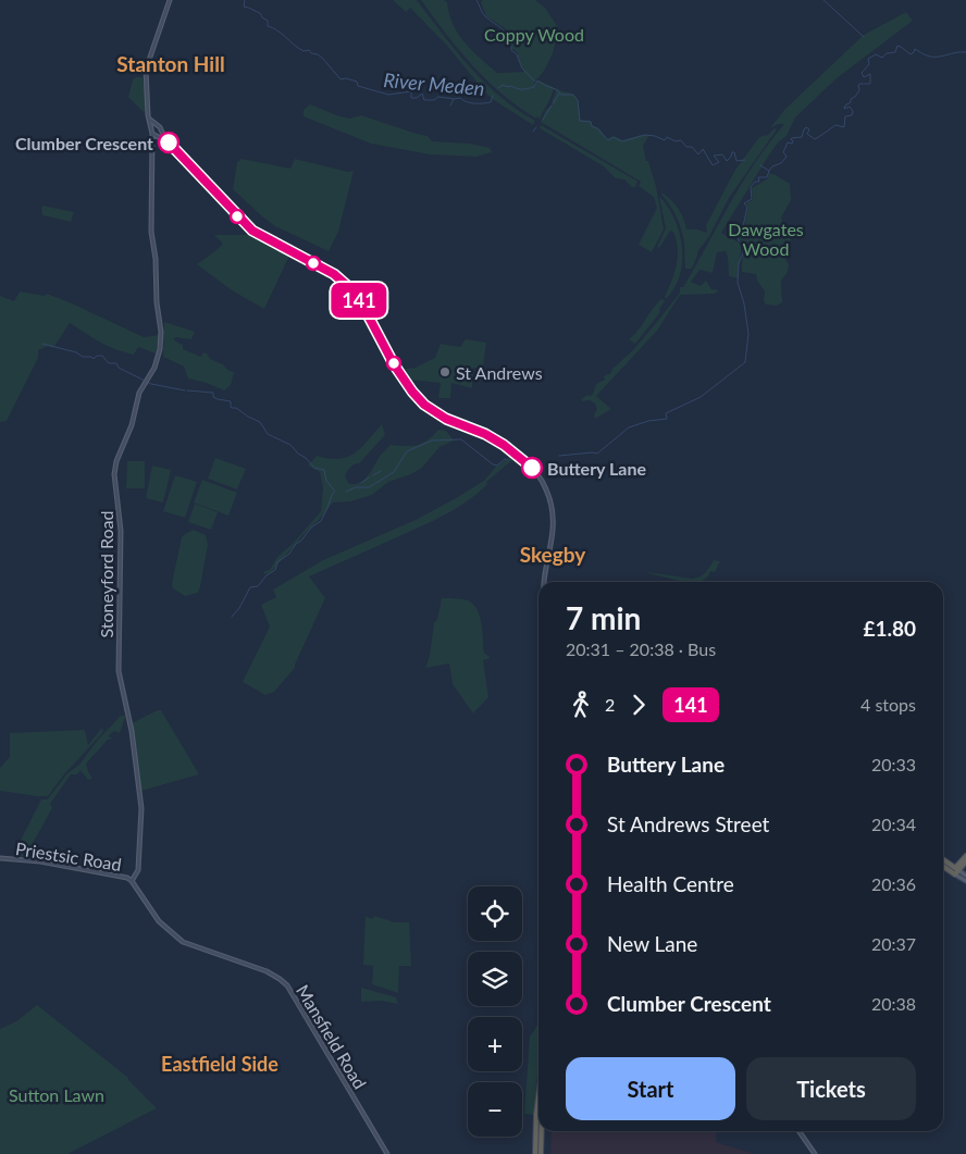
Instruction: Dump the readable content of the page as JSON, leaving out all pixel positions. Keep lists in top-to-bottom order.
{
  "streets": {
    "main road": ["Stoneyford Road", "Priestsic Road", "Mansfield Road"]
  },
  "crossings": [
    ["Stoneyford Road", "Priestsic Road"],
    ["Stoneyford Road", "Mansfield Road"],
    ["Priestsic Road", "Mansfield Road"]
  ],
  "districts": ["Stanton Hill", "Skegby", "Eastfield Side"],
  "water": ["River Meden"],
  "parks": ["Coppy Wood", "Dawgates Wood", "Sutton Lawn"],
  "places": ["Clumber Crescent", "St Andrews", "Buttery Lane"],
  "lines": ["bus line 141"],
  "page": {
    "on_map": "141",
    "heading": ["7 min", "20:31 – 20:38 · Bus", "£1.80"],
    "legs": ["2", "141", "4 stops"],
    "list": [
      {
        "name": "Buttery Lane",
        "value": "20:33"
      },
      {
        "name": "St Andrews Street",
        "value": "20:34"
      },
      {
        "name": "Health Centre",
        "value": "20:36"
      },
      {
        "name": "New Lane",
        "value": "20:37"
      },
      {
        "name": "Clumber Crescent",
        "value": "20:38"
      }
    ],
    "map_buttons": ["+", "−"],
    "buttons": ["Start", "Tickets"]
  }
}
